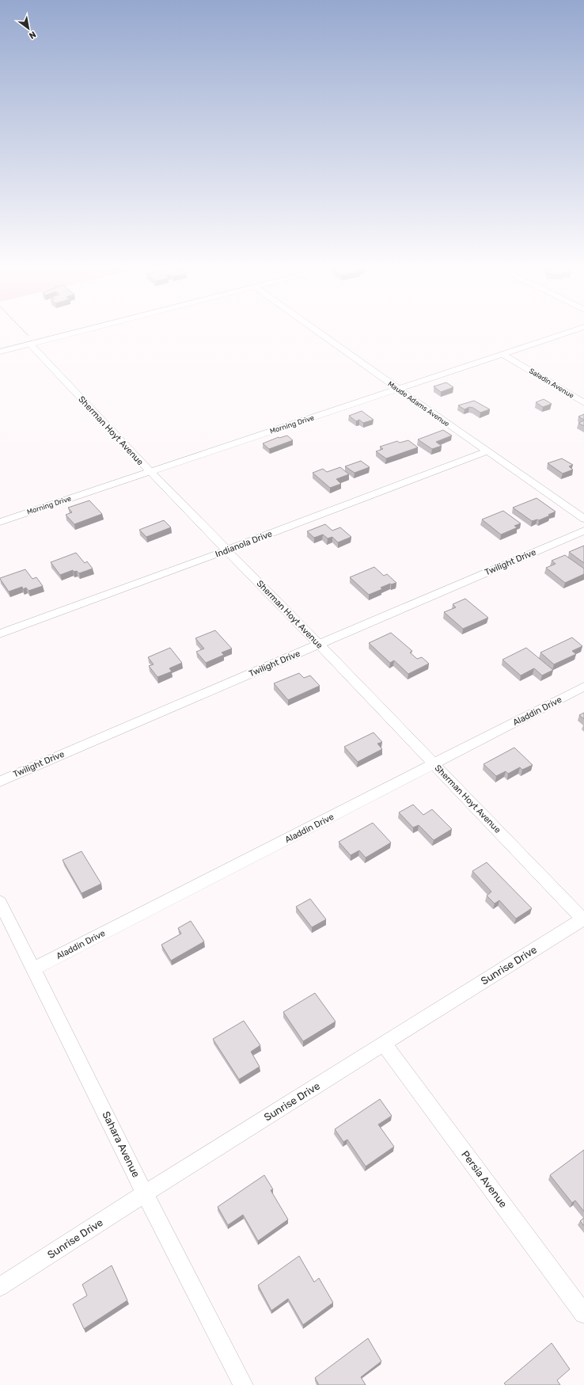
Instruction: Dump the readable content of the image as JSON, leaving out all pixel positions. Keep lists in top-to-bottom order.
{
  "streets": {
    "street": [
      "Saladin Avenue",
      "Maude Adams Avenue",
      "Morning Drive",
      "Sherman Hoyt Avenue",
      "Indianola Drive",
      "Twilight Drive",
      "Aladdin Drive",
      "Sunrise Drive",
      "Sahara Avenue",
      "Persia Avenue"
    ]
  },
  "crossings": [
    ["Saladin Avenue", "Morning Drive"],
    ["Maude Adams Avenue", "Morning Drive"],
    ["Maude Adams Avenue", "Indianola Drive"],
    ["Morning Drive", "Sherman Hoyt Avenue"],
    ["Sherman Hoyt Avenue", "Indianola Drive"],
    ["Sherman Hoyt Avenue", "Twilight Drive"],
    ["Sherman Hoyt Avenue", "Aladdin Drive"],
    ["Sherman Hoyt Avenue", "Sunrise Drive"],
    ["Aladdin Drive", "Sahara Avenue"],
    ["Sunrise Drive", "Sahara Avenue"],
    ["Sunrise Drive", "Persia Avenue"]
  ],
  "north": "bottom right"
}
